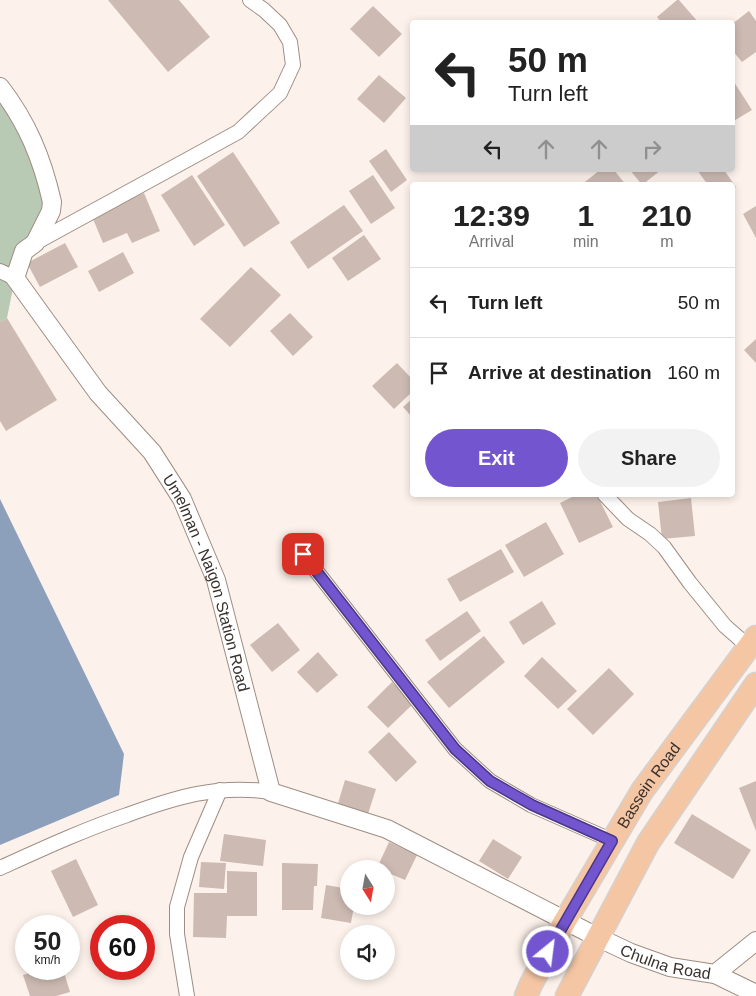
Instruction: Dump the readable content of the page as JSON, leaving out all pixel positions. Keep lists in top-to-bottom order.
{
  "streets": {
    "main road": ["Bassein Road"],
    "street": ["Umelman - Naigon Station Road", "Chulna Road"]
  },
  "crossings": [
    ["Bassein Road", "Chulna Road"]
  ],
  "north": "bottom",
  "page": {
    "turn": ["50 m", "Turn left"],
    "eta": [
      "12:39",
      "Arrival",
      "1",
      "min",
      "210",
      "m"
    ],
    "list": [
      {
        "name": "Turn left",
        "value": "50 m"
      },
      {
        "name": "Arrive at destination",
        "value": "160 m"
      }
    ],
    "buttons": ["Exit", "Share"],
    "speed": "50 km/h",
    "limit": "60"
  }
}
